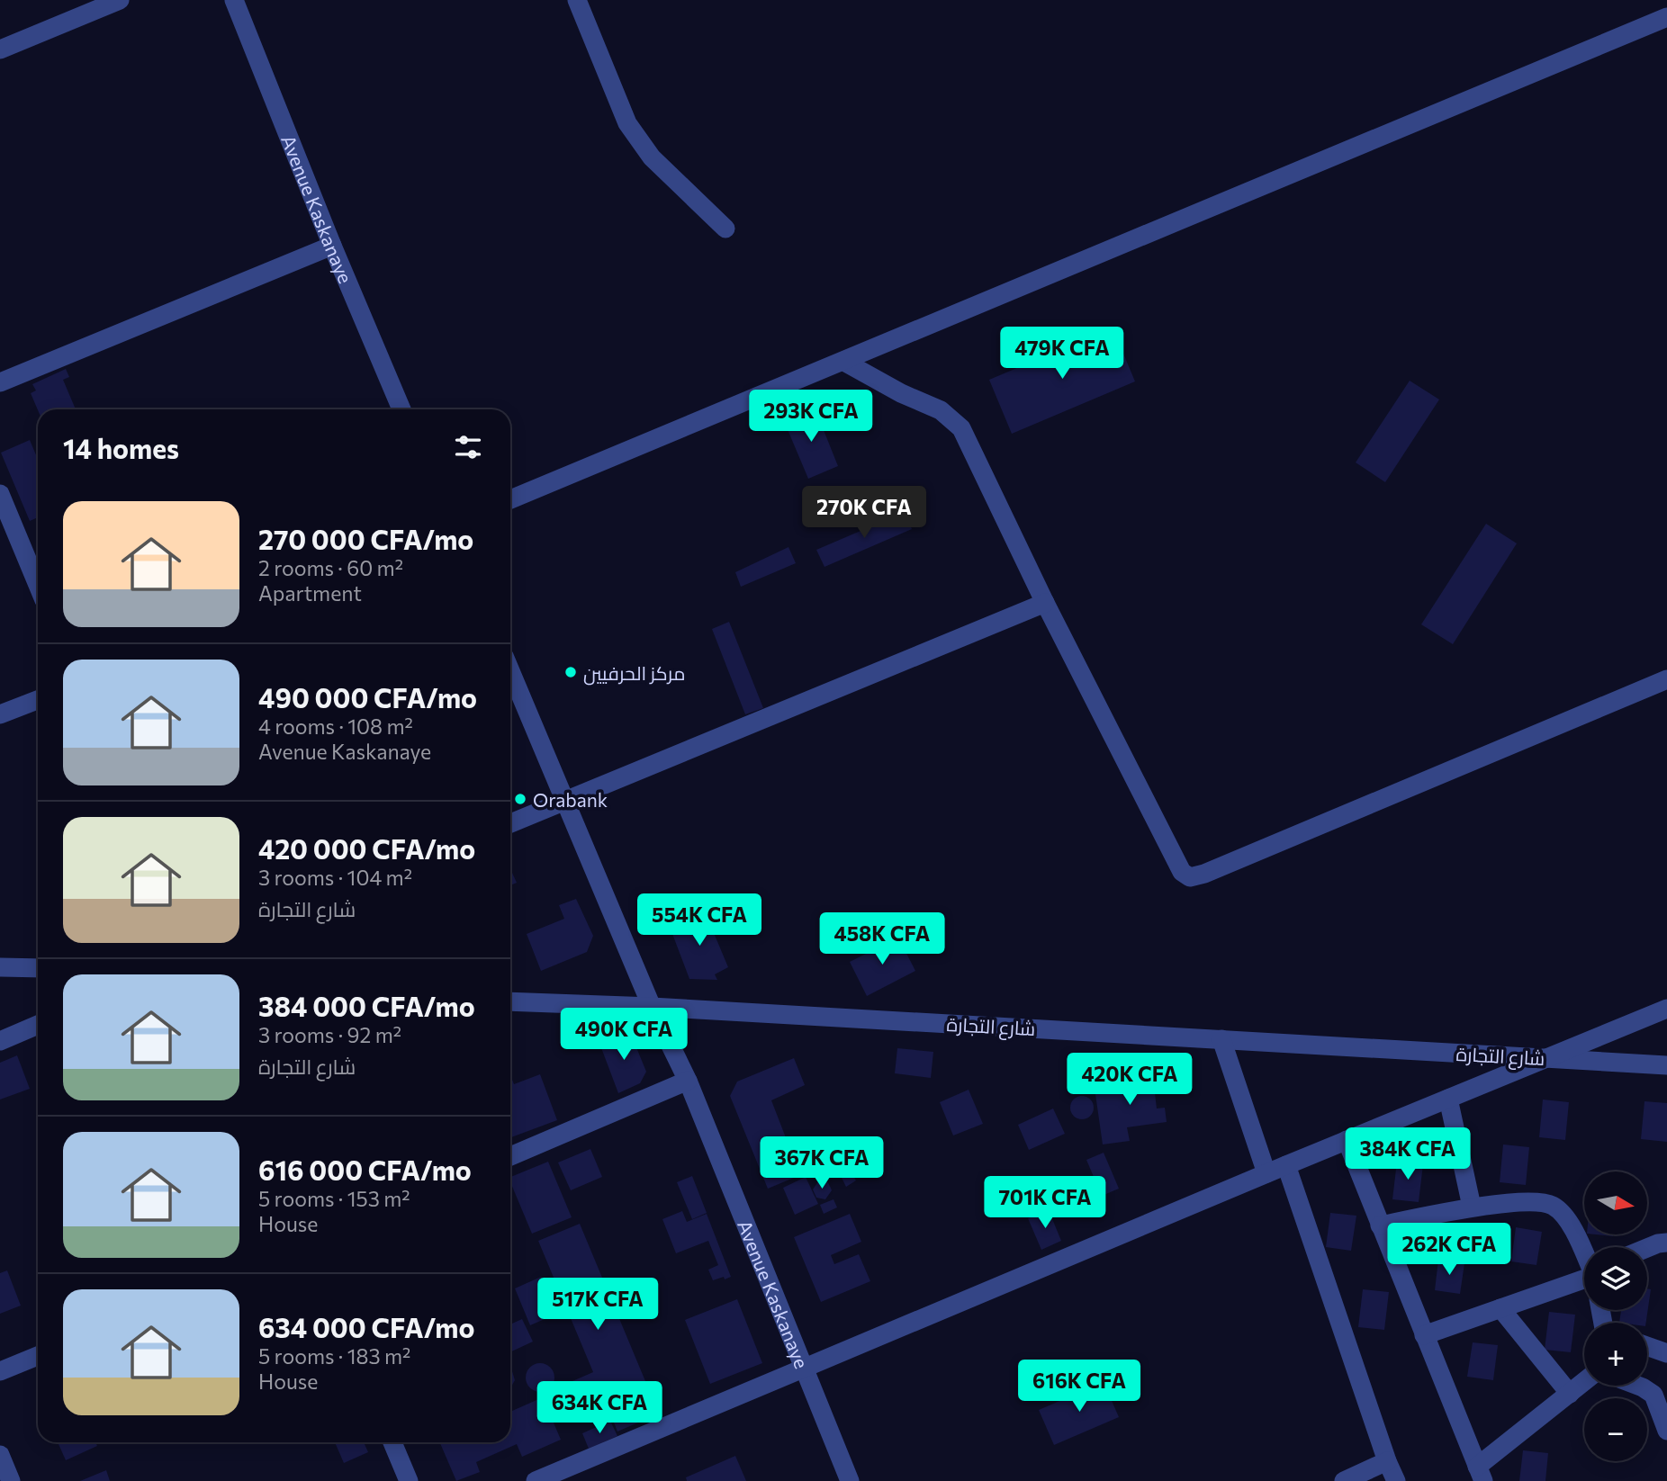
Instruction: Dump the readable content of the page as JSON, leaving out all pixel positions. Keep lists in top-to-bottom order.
{
  "streets": {
    "street": ["Avenue Kaskanaye", "شارع التجارة"]
  },
  "crossings": [
    ["Avenue Kaskanaye", "شارع التجارة"]
  ],
  "places": ["مركز الحرفيين", "Orabank"],
  "north": "right",
  "page": {
    "price": [
      "479K CFA",
      "293K CFA",
      "270K CFA",
      "554K CFA",
      "458K CFA",
      "490K CFA",
      "420K CFA",
      "384K CFA",
      "367K CFA",
      "701K CFA",
      "262K CFA",
      "517K CFA",
      "616K CFA",
      "634K CFA"
    ],
    "heading": "14 homes",
    "list": [
      {
        "name": "270 000 CFA/mo",
        "note": "2 rooms · 60 m² · Apartment"
      },
      {
        "name": "490 000 CFA/mo",
        "note": "4 rooms · 108 m² · Avenue Kaskanaye"
      },
      {
        "name": "420 000 CFA/mo",
        "note": "3 rooms · 104 m² · شارع التجارة"
      },
      {
        "name": "384 000 CFA/mo",
        "note": "3 rooms · 92 m² · شارع التجارة"
      },
      {
        "name": "616 000 CFA/mo",
        "note": "5 rooms · 153 m² · House"
      },
      {
        "name": "634 000 CFA/mo",
        "note": "5 rooms · 183 m² · House"
      }
    ],
    "map_buttons": ["+", "−"]
  }
}
